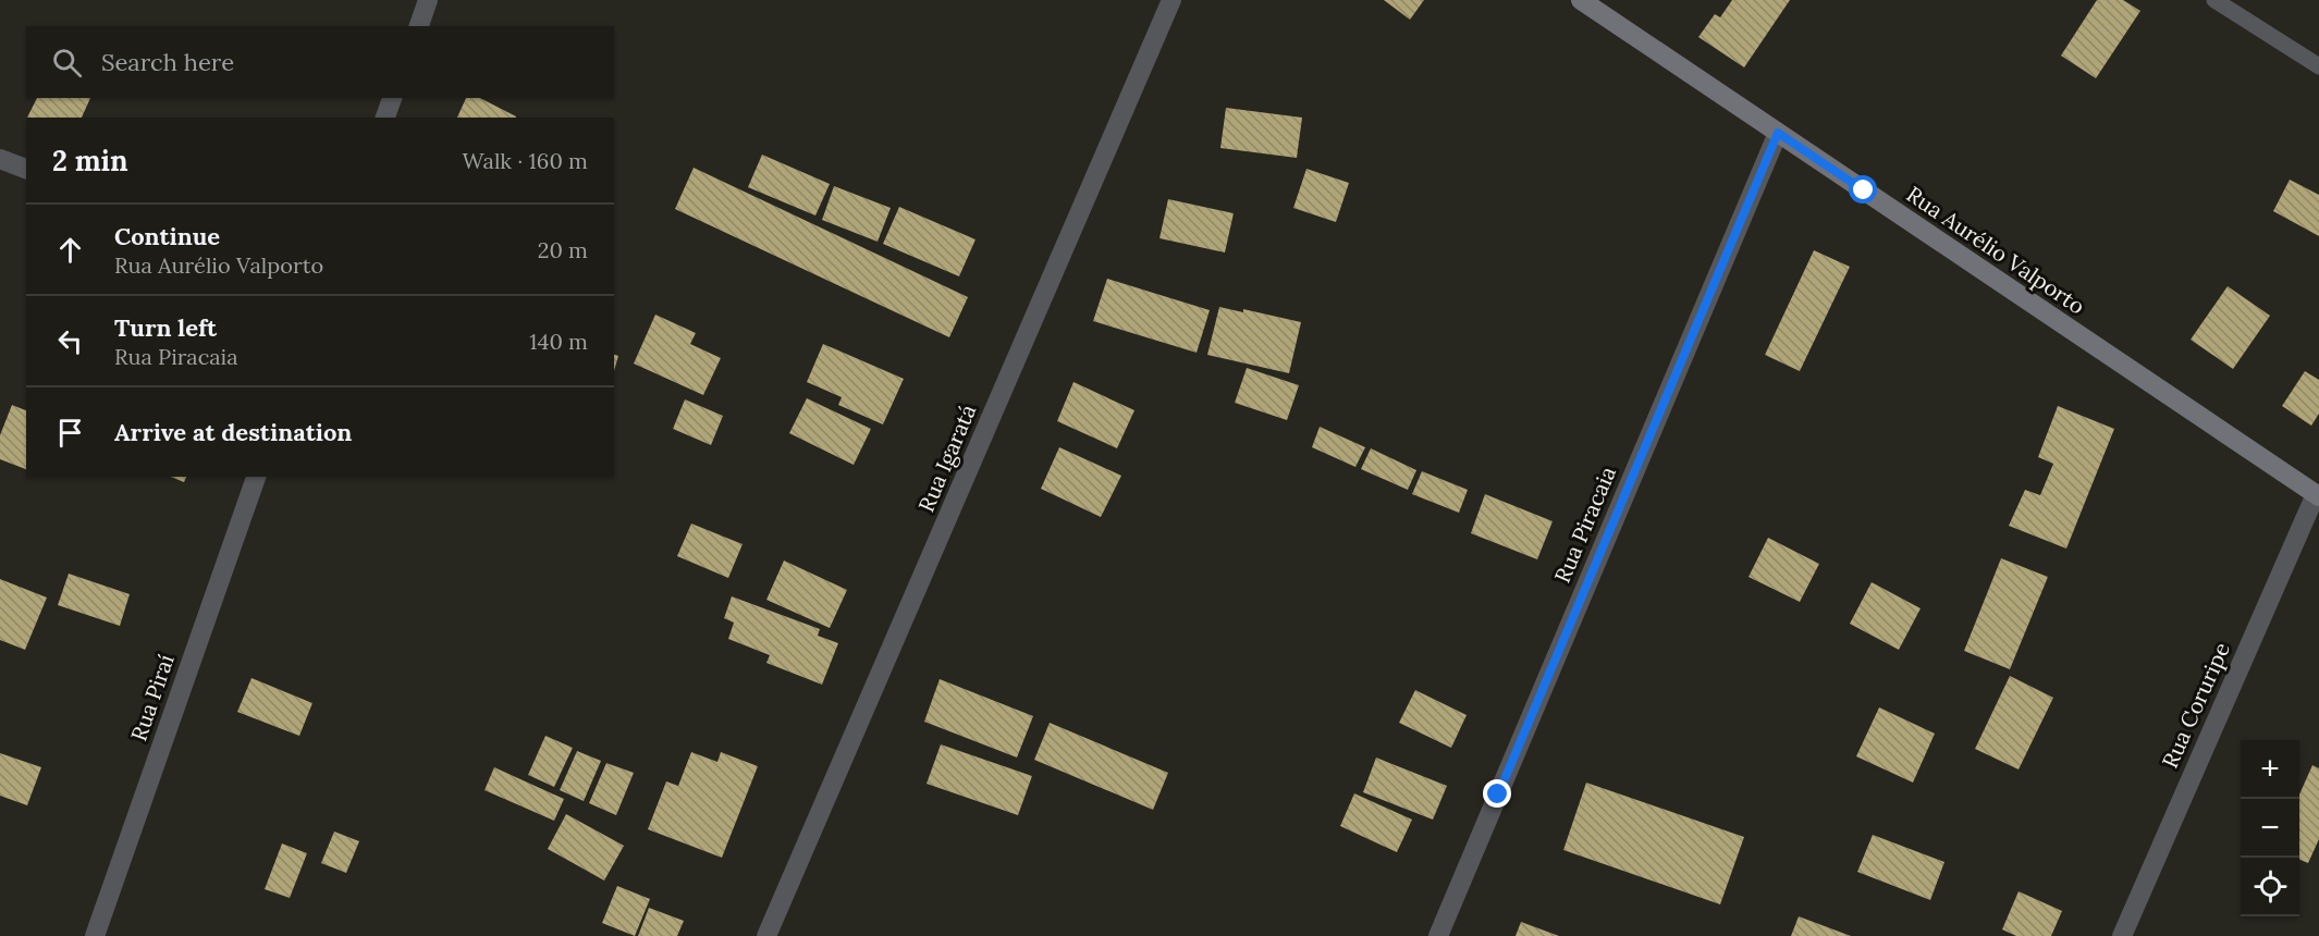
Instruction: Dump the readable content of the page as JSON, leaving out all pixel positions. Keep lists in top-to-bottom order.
{
  "streets": {
    "main road": ["Rua Aurélio Valporto"],
    "street": [
      "Rua Igaratá",
      "Rua Piracaia",
      "Rua Piraí",
      "Rua Coruripe"
    ]
  },
  "crossings": [
    ["Rua Aurélio Valporto", "Rua Piracaia"],
    ["Rua Aurélio Valporto", "Rua Coruripe"]
  ],
  "page": {
    "search": "Search here",
    "heading": ["2 min", "Walk · 160 m"],
    "list": [
      ["Continue", "Rua Aurélio Valporto", "20 m"],
      ["Turn left", "Rua Piracaia", "140 m"],
      "Arrive at destination"
    ],
    "map_buttons": ["+", "−"]
  }
}
